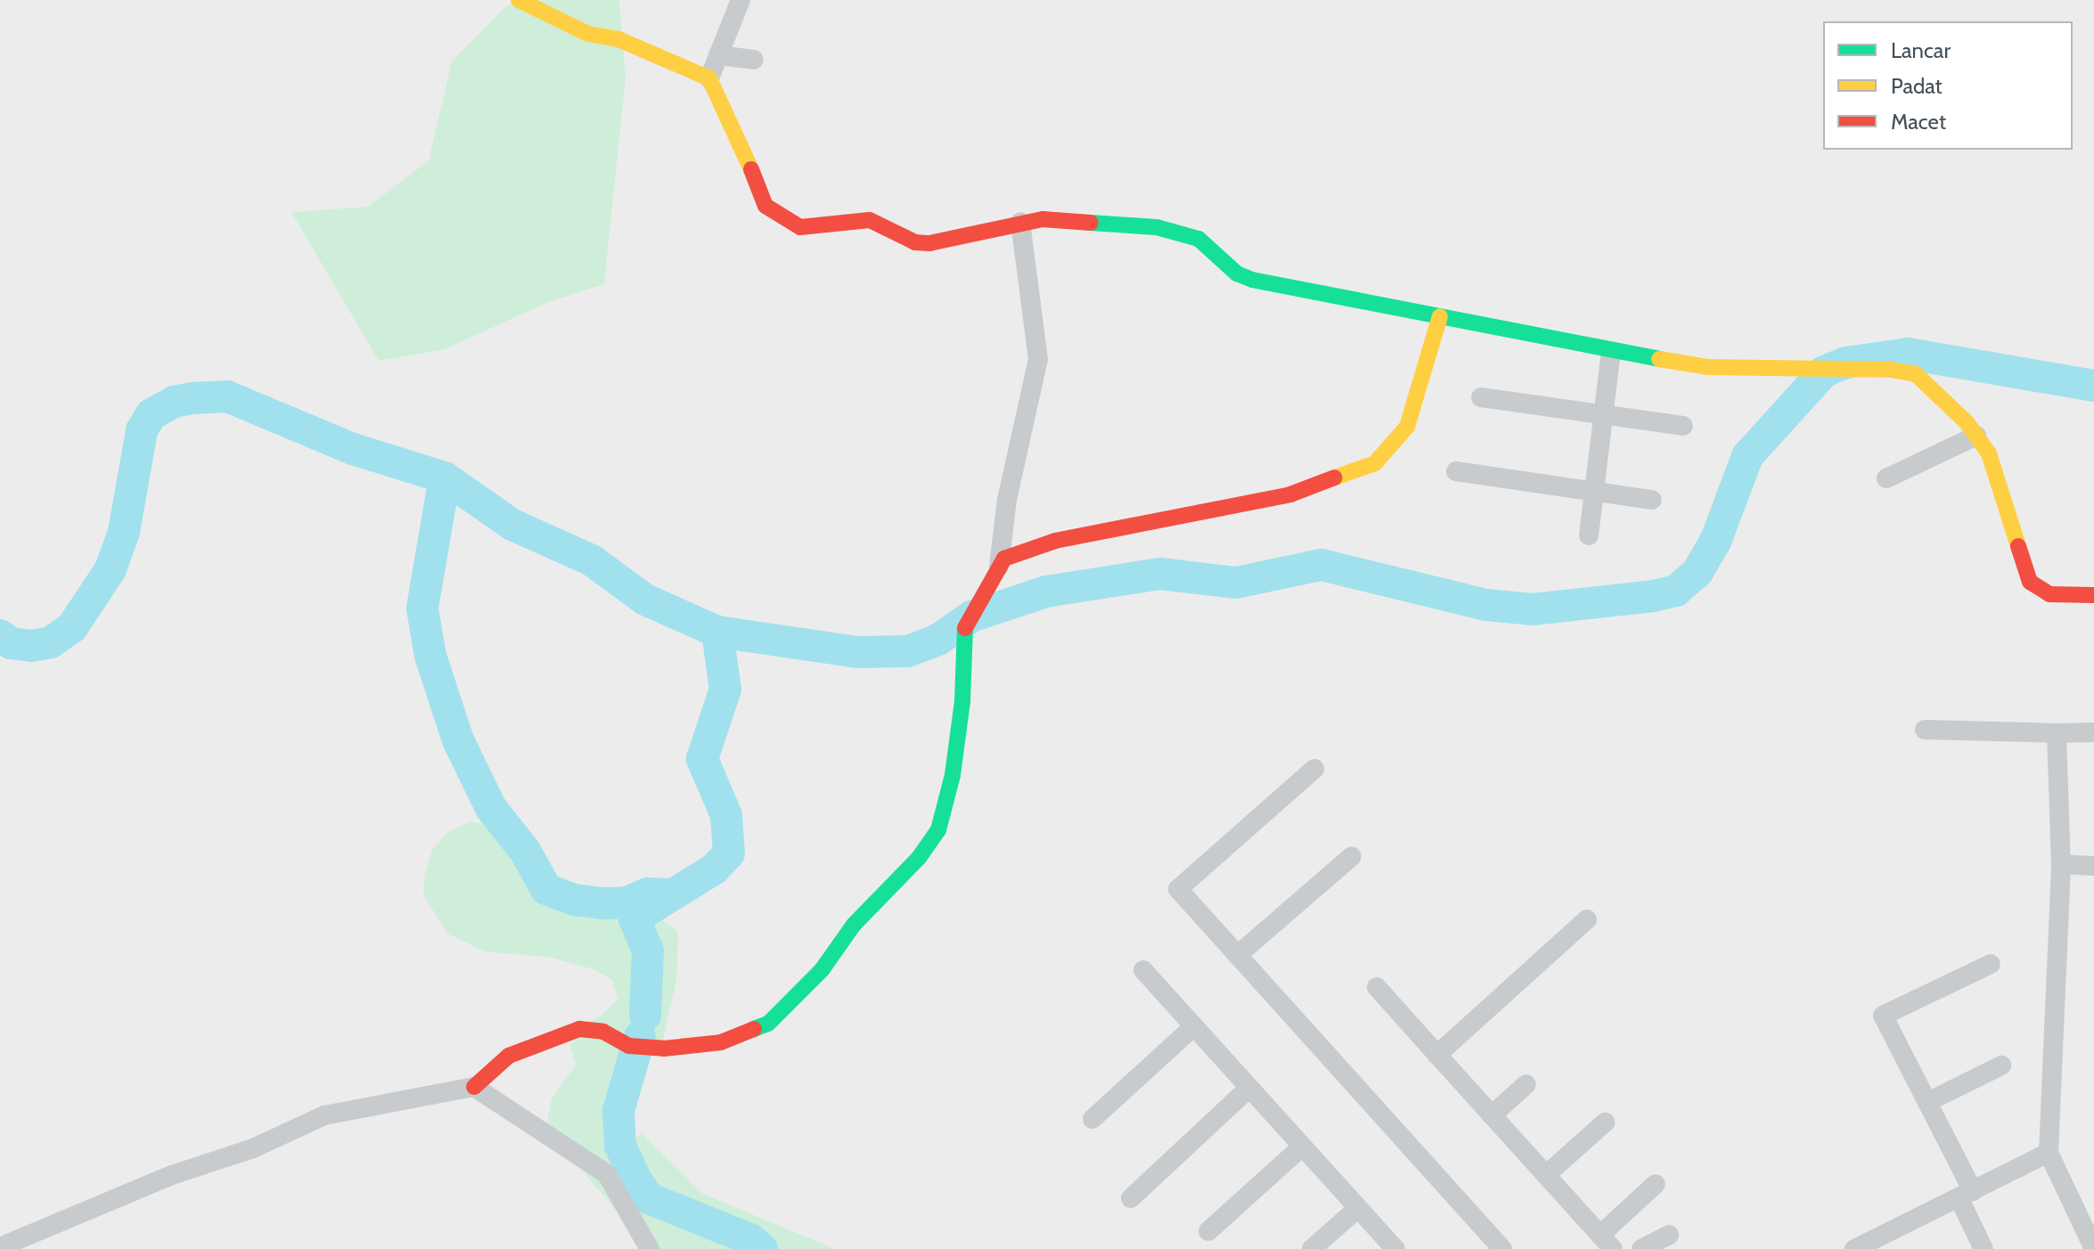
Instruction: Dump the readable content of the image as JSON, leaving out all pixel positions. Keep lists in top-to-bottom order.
{
  "legend": ["Lancar", "Padat", "Macet"]
}
